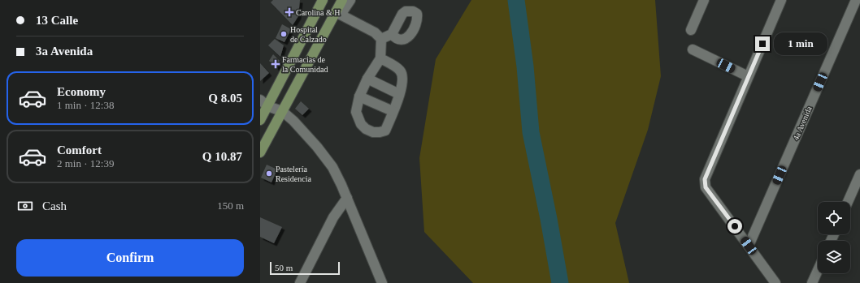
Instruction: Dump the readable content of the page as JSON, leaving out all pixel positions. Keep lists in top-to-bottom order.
{
  "streets": {
    "street": ["4a Avenida"]
  },
  "places": {
    "health": ["Carolina & H", "Farmacias de la Comunidad"],
    "other": ["Hospital de Calzado", "Pastelería Residencia"]
  },
  "scale_bar": "50 m",
  "page": {
    "banner": ["13 Calle", "3a Avenida"],
    "bubble": "1 min",
    "list": [
      {
        "name": "Economy",
        "note": "1 min · 12:38",
        "value": "Q 8.05"
      },
      {
        "name": "Comfort",
        "note": "2 min · 12:39",
        "value": "Q 10.87"
      }
    ],
    "pay": ["Cash", "150 m"],
    "buttons": "Confirm",
    "scale": "50 m"
  }
}
